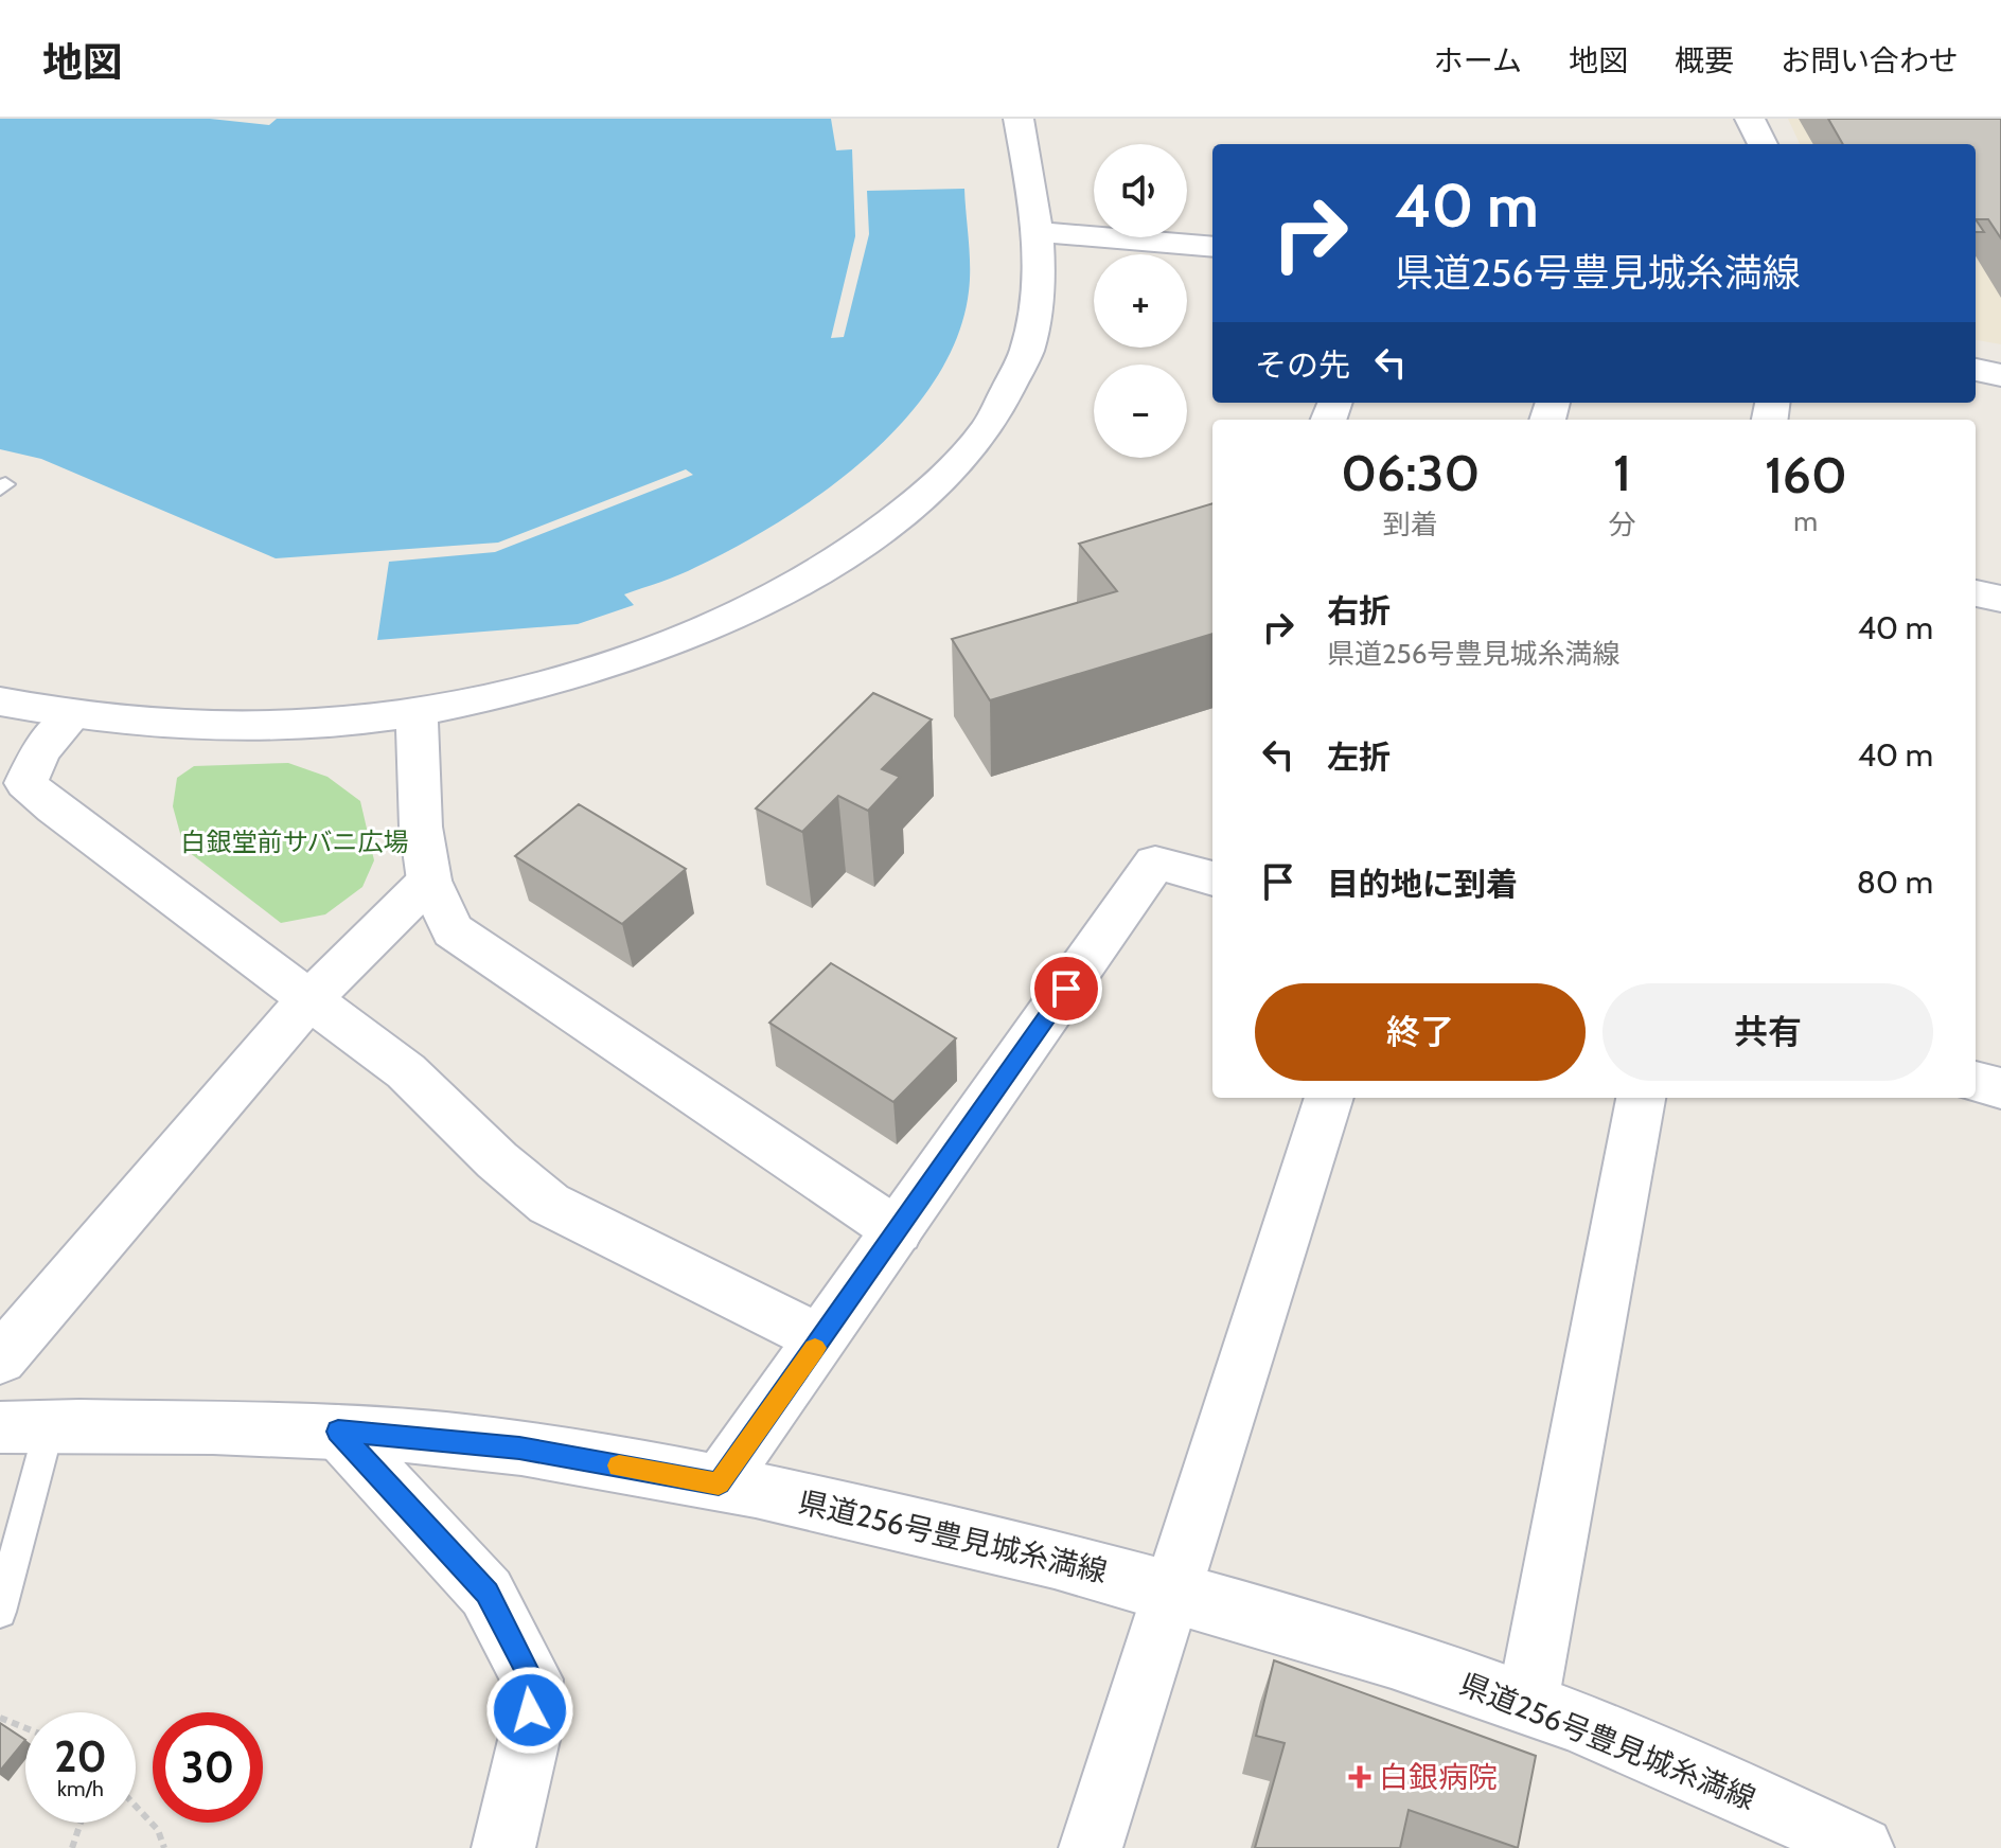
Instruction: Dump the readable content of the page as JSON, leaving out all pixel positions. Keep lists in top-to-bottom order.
{
  "streets": {
    "street": ["県道256号豊見城糸満線"]
  },
  "parks": ["白銀堂前サバニ広場"],
  "places": {
    "health": ["白銀病院"]
  },
  "page": {
    "header": "地図",
    "nav": [
      "ホーム",
      "地図",
      "概要",
      "お問い合わせ"
    ],
    "map_buttons": ["+", "−"],
    "turn": ["40 m", "県道256号豊見城糸満線"],
    "then": "その先",
    "eta": [
      "06:30",
      "到着",
      "1",
      "分",
      "160",
      "m"
    ],
    "list": [
      {
        "name": "右折",
        "note": "県道256号豊見城糸満線",
        "value": "40 m"
      },
      {
        "name": "左折",
        "value": "40 m"
      },
      {
        "name": "目的地に到着",
        "value": "80 m"
      }
    ],
    "buttons": ["終了", "共有"],
    "speed": "20 km/h",
    "limit": "30"
  }
}
